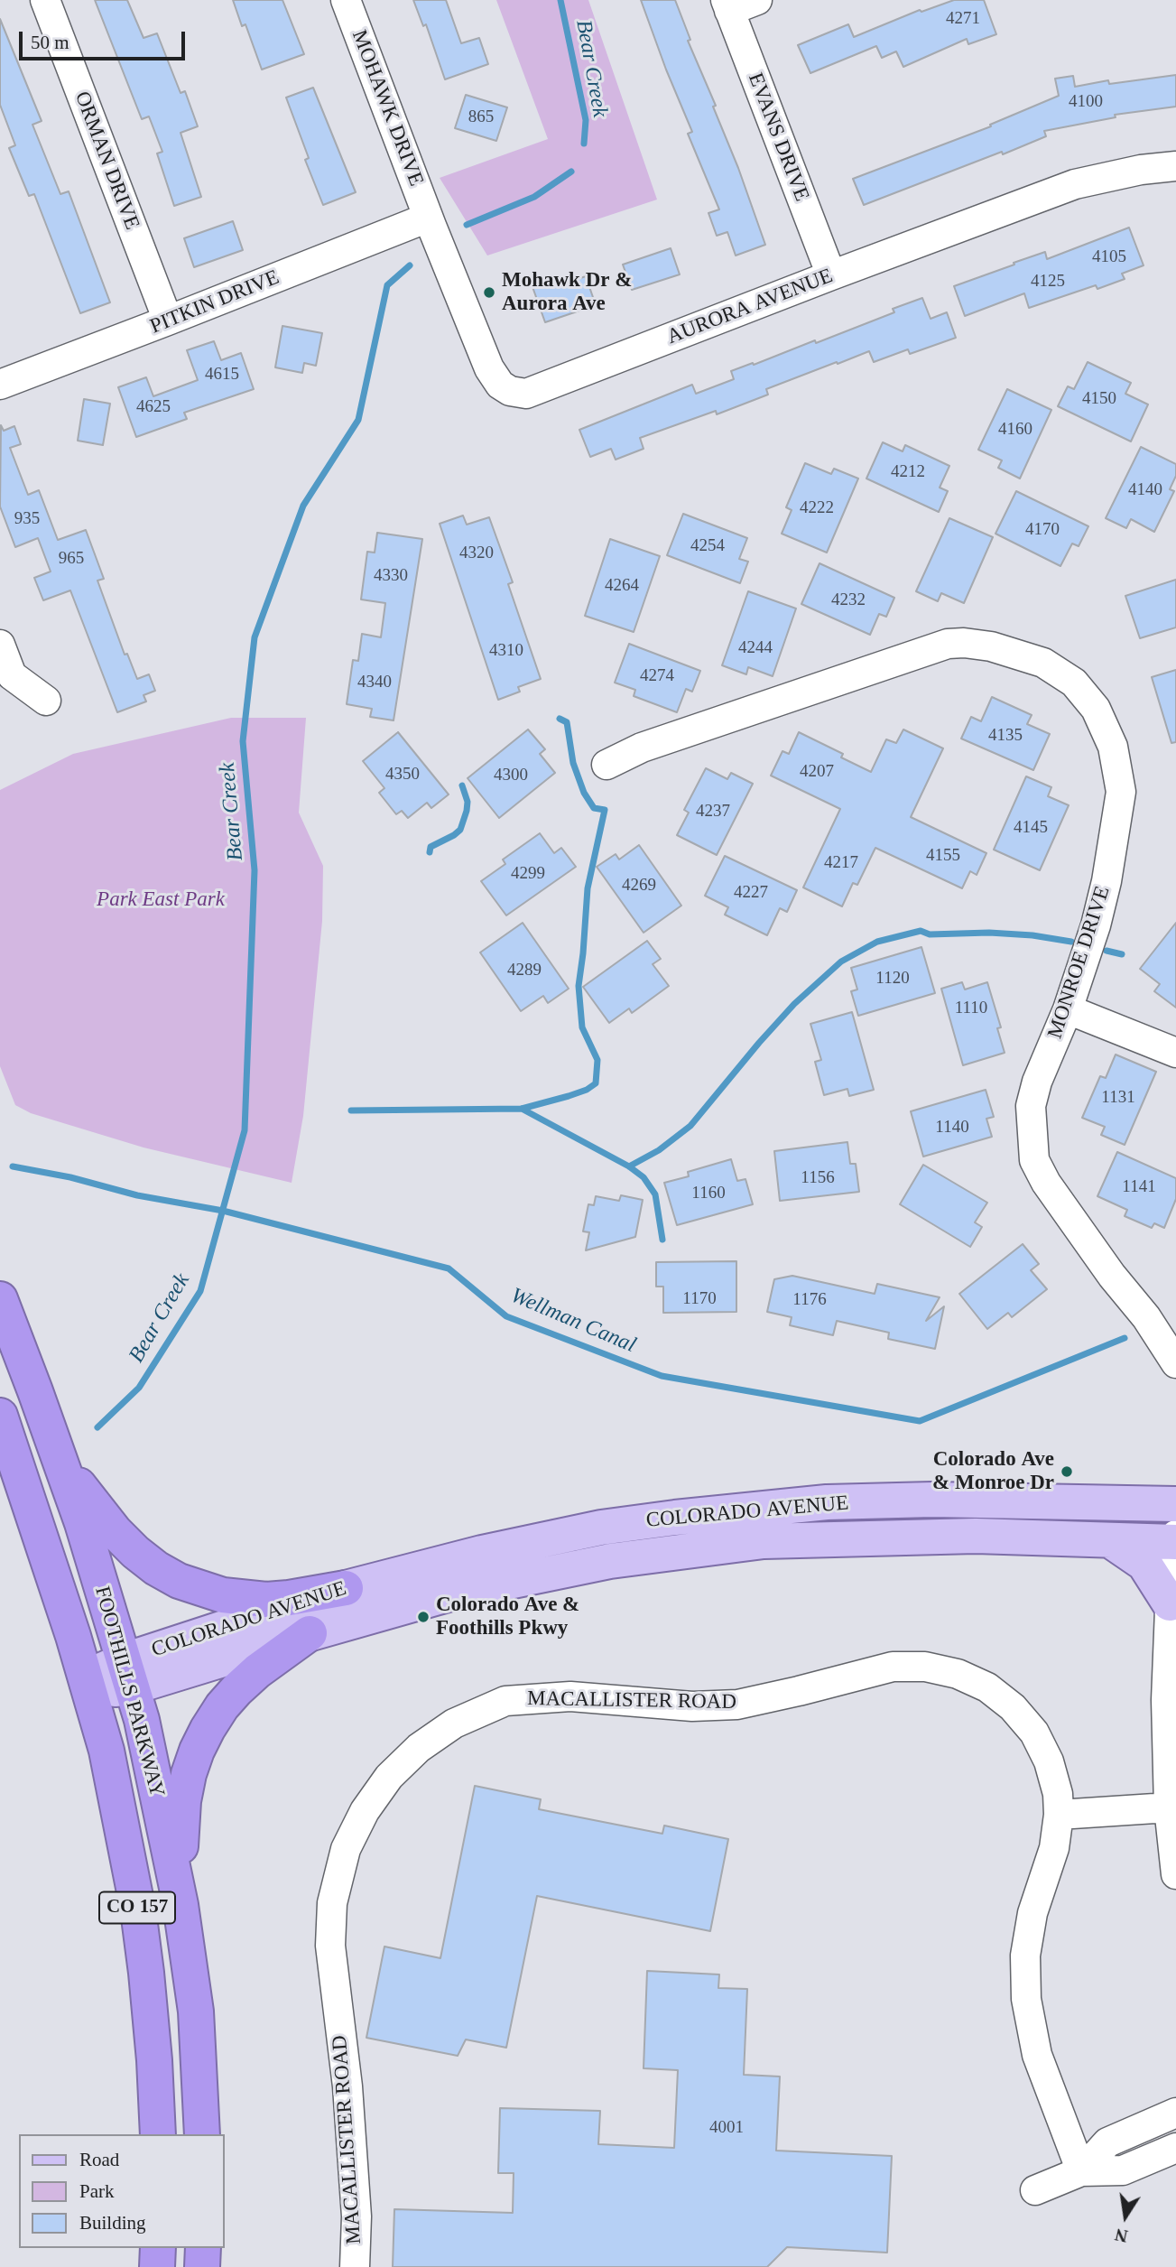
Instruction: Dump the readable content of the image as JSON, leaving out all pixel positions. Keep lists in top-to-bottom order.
{
  "streets": {
    "highway": ["FOOTHILLS PARKWAY", "CO 157"],
    "main road": ["COLORADO AVENUE"],
    "street": [
      "MOHAWK DRIVE",
      "EVANS DRIVE",
      "ORMAN DRIVE",
      "PITKIN DRIVE",
      "AURORA AVENUE",
      "MONROE DRIVE",
      "MACALLISTER ROAD"
    ]
  },
  "crossings": [
    ["MOHAWK DRIVE", "PITKIN DRIVE"],
    ["MOHAWK DRIVE", "AURORA AVENUE"],
    ["EVANS DRIVE", "AURORA AVENUE"],
    ["ORMAN DRIVE", "PITKIN DRIVE"],
    ["PITKIN DRIVE", "AURORA AVENUE"],
    ["COLORADO AVENUE", "FOOTHILLS PARKWAY"]
  ],
  "water": ["Bear Creek", "Wellman Canal"],
  "parks": ["Park East Park"],
  "places": ["Mohawk Dr & Aurora Ave", "Colorado Ave & Monroe Dr", "Colorado Ave & Foothills Pkwy"],
  "house_numbers": [
    "4271",
    "4100",
    "865",
    "4105",
    "4125",
    "4615",
    "4150",
    "4625",
    "4160",
    "4212",
    "4140",
    "4222",
    "935",
    "4170",
    "4254",
    "4320",
    "965",
    "4330",
    "4264",
    "4232",
    "4244",
    "4310",
    "4274",
    "4340",
    "4135",
    "4207",
    "4350",
    "4300",
    "4237",
    "4145",
    "4155",
    "4217",
    "4299",
    "4269",
    "4227",
    "4289",
    "1120",
    "1110",
    "1131",
    "1140",
    "1156",
    "1141",
    "1160",
    "1170",
    "1176",
    "4001"
  ],
  "legend": ["Road", "Park", "Building"],
  "scale_bar": "50 m",
  "north": "bottom"
}
